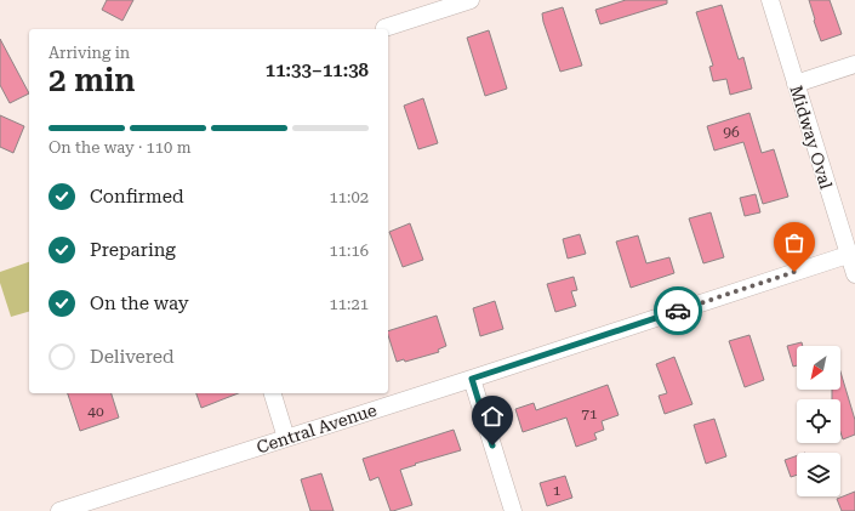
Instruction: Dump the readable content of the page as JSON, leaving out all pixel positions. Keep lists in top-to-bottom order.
{
  "streets": {
    "street": ["Midway Oval", "Central Avenue"]
  },
  "crossings": [
    ["Midway Oval", "Central Avenue"]
  ],
  "house_numbers": [
    "96",
    "40",
    "71",
    "1"
  ],
  "north": "bottom left",
  "page": {
    "heading": ["2 min", "Arriving in", "11:33–11:38"],
    "bar": "On the way · 110 m",
    "list": [
      ["Confirmed", "11:02"],
      ["Preparing", "11:16"],
      ["On the way", "11:21"],
      "Delivered"
    ]
  }
}
